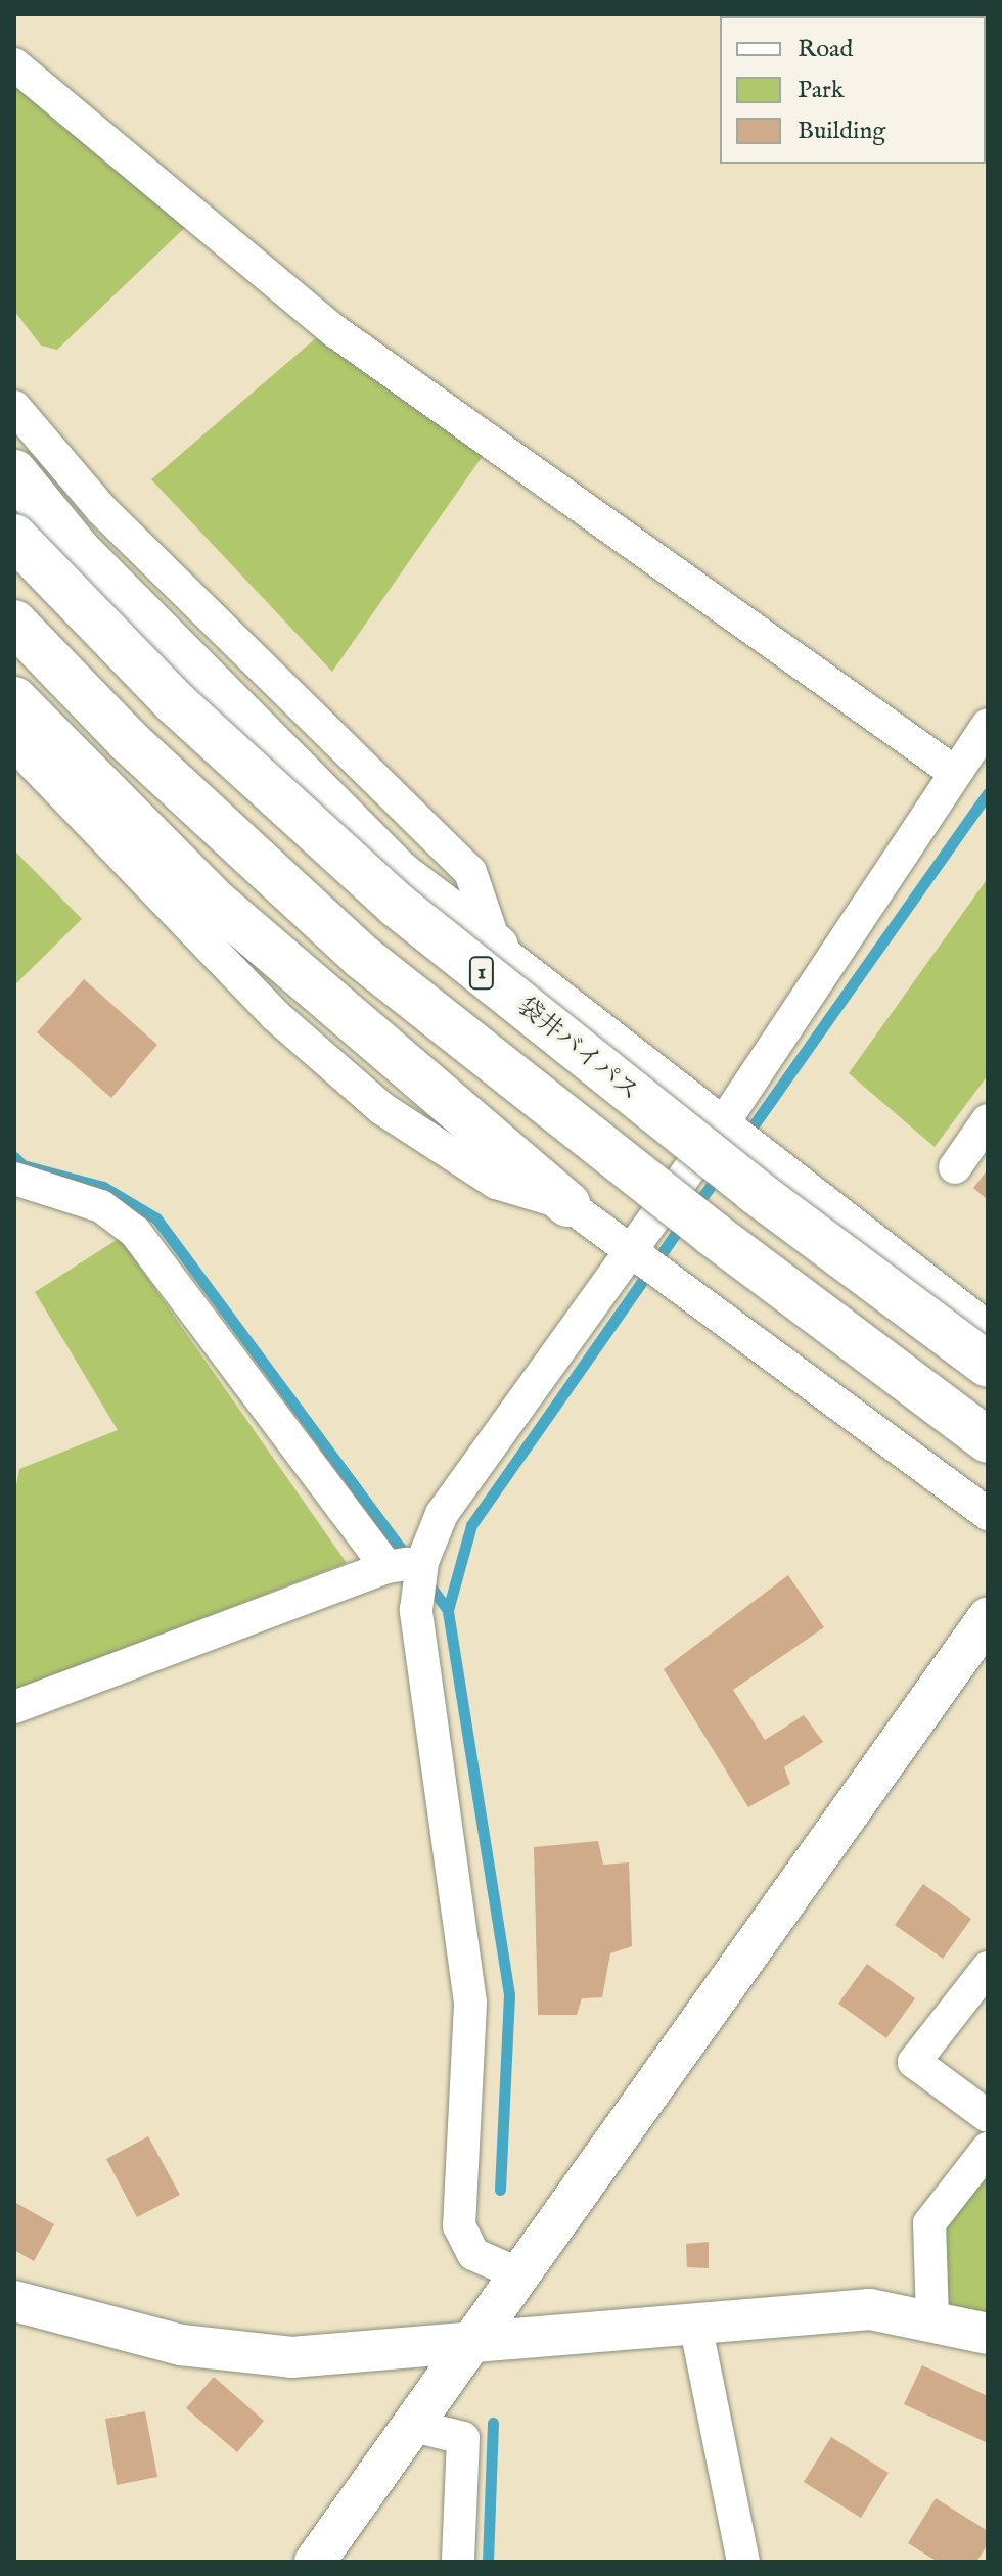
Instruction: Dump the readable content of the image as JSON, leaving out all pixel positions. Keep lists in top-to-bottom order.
{
  "streets": {
    "highway": ["1", "袋井バイパス"]
  },
  "legend": ["Road", "Park", "Building"]
}
